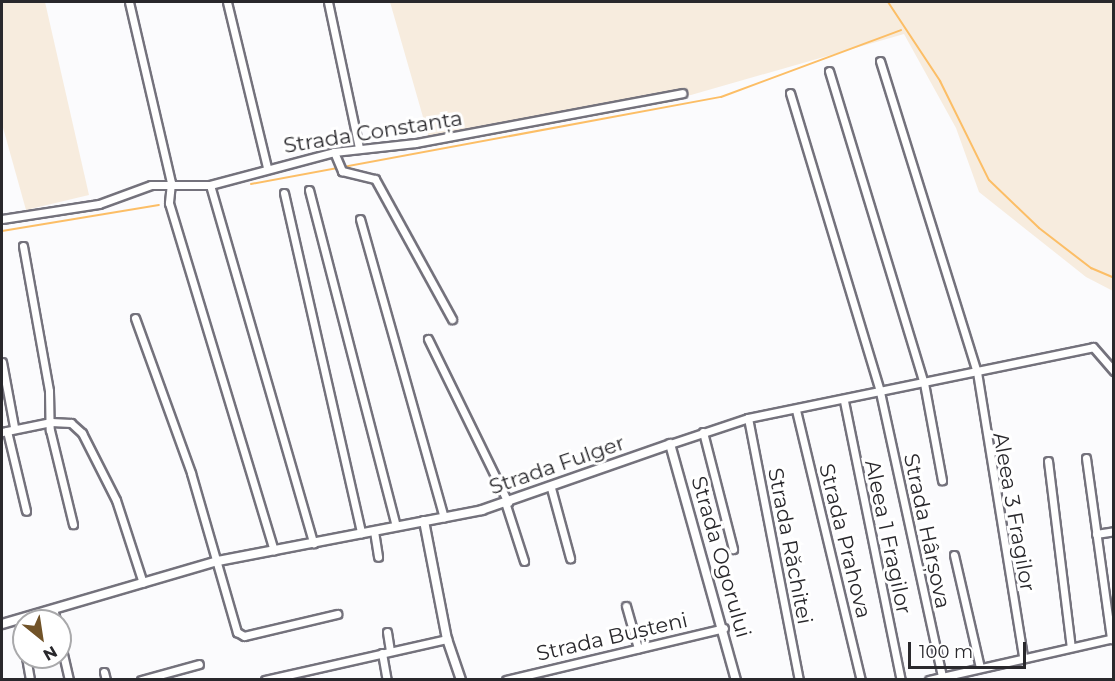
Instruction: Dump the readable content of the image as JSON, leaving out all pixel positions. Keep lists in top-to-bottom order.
{
  "streets": {
    "street": [
      "Strada Constanța",
      "Strada Fulger",
      "Aleea 3 Fragilor",
      "Strada Hârșova",
      "Aleea 1 Fragilor",
      "Strada Prahova",
      "Strada Răchitei",
      "Strada Ogorului",
      "Strada Bușteni"
    ]
  },
  "crossings": [
    ["Strada Fulger", "Aleea 3 Fragilor"],
    ["Strada Fulger", "Strada Hârșova"],
    ["Strada Fulger", "Aleea 1 Fragilor"],
    ["Strada Fulger", "Strada Prahova"],
    ["Strada Fulger", "Strada Răchitei"],
    ["Strada Fulger", "Strada Ogorului"],
    ["Strada Ogorului", "Strada Bușteni"]
  ],
  "scale_bar": "100 m",
  "north": "bottom right"
}
